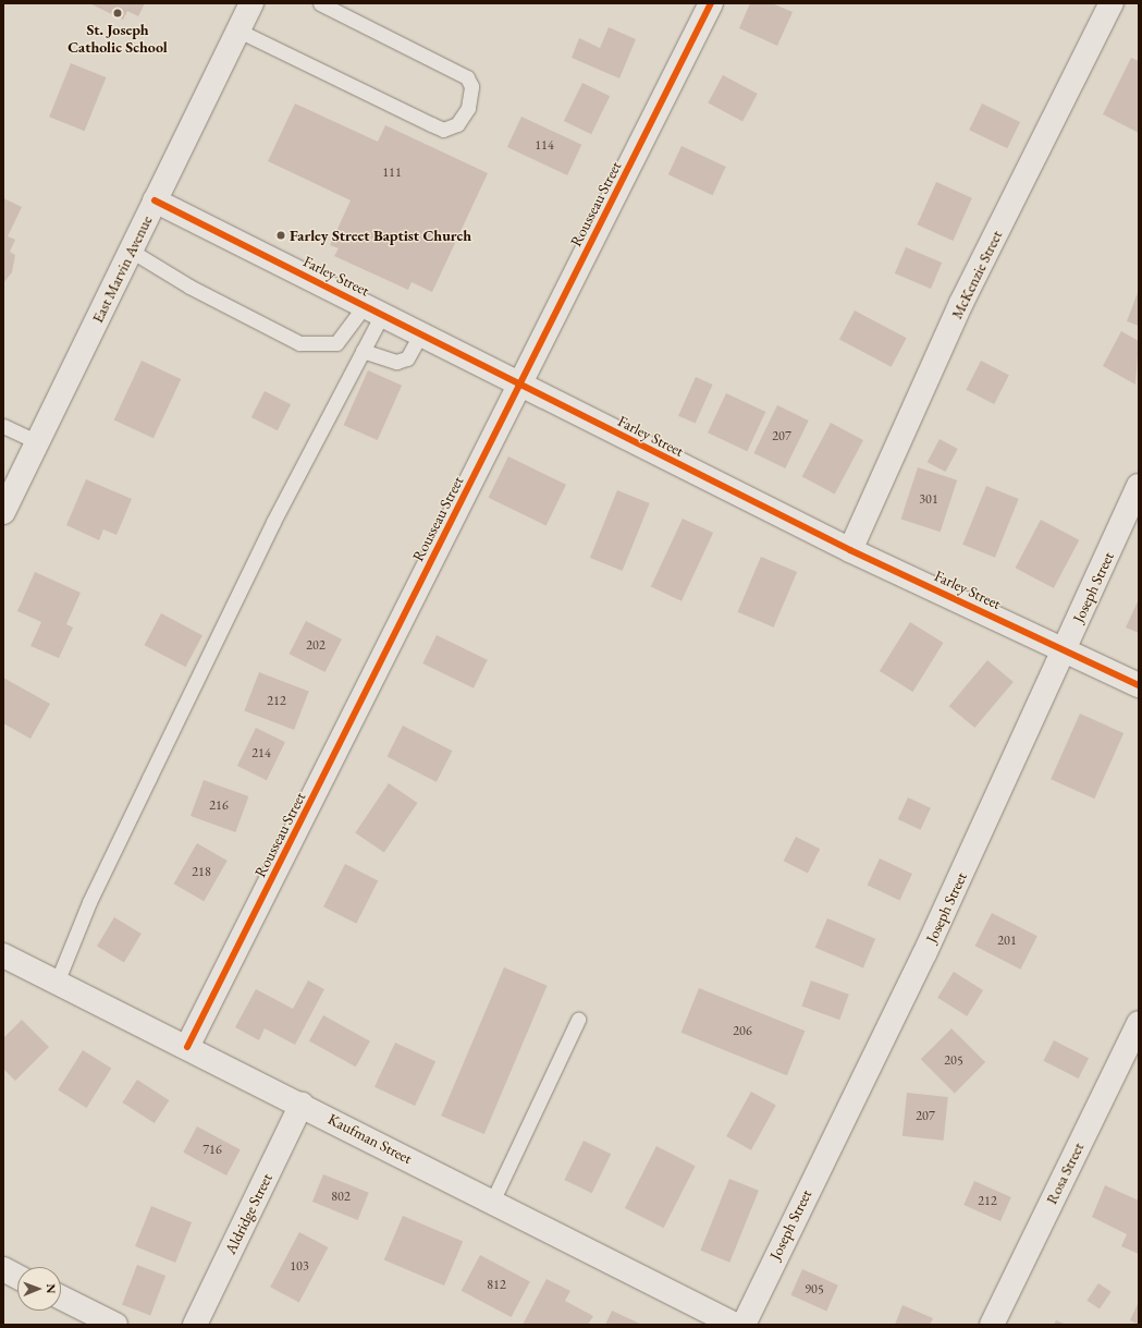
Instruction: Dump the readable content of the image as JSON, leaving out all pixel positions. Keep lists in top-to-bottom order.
{
  "streets": {
    "street": [
      "Rousseau Street",
      "East Marvin Avenue",
      "McKenzie Street",
      "Farley Street",
      "Joseph Street",
      "Kaufman Street",
      "Rosa Street",
      "Aldridge Street"
    ]
  },
  "crossings": [
    ["Rousseau Street", "Farley Street"],
    ["Rousseau Street", "Kaufman Street"],
    ["East Marvin Avenue", "Farley Street"],
    ["McKenzie Street", "Farley Street"],
    ["Farley Street", "Joseph Street"],
    ["Kaufman Street", "Aldridge Street"]
  ],
  "places": ["St. Joseph Catholic School", "Farley Street Baptist Church"],
  "house_numbers": [
    "114",
    "111",
    "207",
    "301",
    "202",
    "212",
    "214",
    "216",
    "218",
    "201",
    "206",
    "205",
    "207",
    "716",
    "802",
    "212",
    "103",
    "812",
    "905"
  ],
  "north": "right"
}
